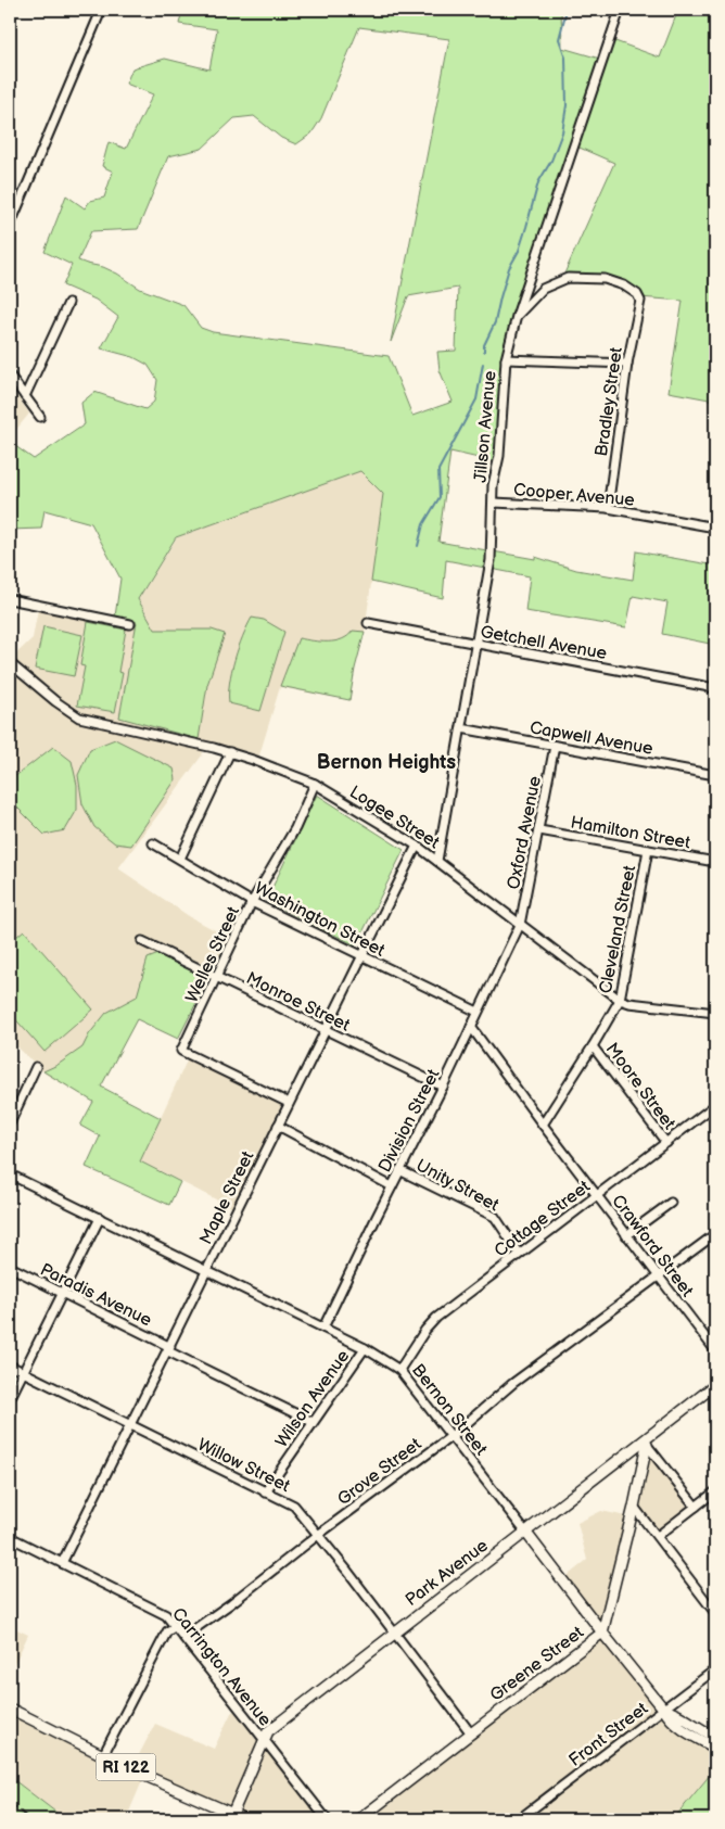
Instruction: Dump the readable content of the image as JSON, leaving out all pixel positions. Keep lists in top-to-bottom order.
{
  "streets": {
    "main road": [
      "Bernon Street",
      "Park Avenue",
      "Greene Street",
      "RI 122"
    ],
    "street": [
      "Bradley Street",
      "Jillson Avenue",
      "Cooper Avenue",
      "Getchell Avenue",
      "Capwell Avenue",
      "Logee Street",
      "Hamilton Street",
      "Oxford Avenue",
      "Washington Street",
      "Cleveland Street",
      "Welles Street",
      "Monroe Street",
      "Moore Street",
      "Division Street",
      "Unity Street",
      "Maple Street",
      "Cottage Street",
      "Crawford Street",
      "Paradis Avenue",
      "Wilson Avenue",
      "Willow Street",
      "Grove Street",
      "Carrington Avenue",
      "Front Street"
    ]
  },
  "crossings": [
    ["Bradley Street", "Jillson Avenue"],
    ["Bradley Street", "Cooper Avenue"],
    ["Jillson Avenue", "Cooper Avenue"],
    ["Jillson Avenue", "Getchell Avenue"],
    ["Jillson Avenue", "Capwell Avenue"],
    ["Jillson Avenue", "Logee Street"],
    ["Capwell Avenue", "Oxford Avenue"],
    ["Logee Street", "Oxford Avenue"],
    ["Logee Street", "Cleveland Street"],
    ["Logee Street", "Welles Street"],
    ["Logee Street", "Division Street"],
    ["Logee Street", "Maple Street"],
    ["Hamilton Street", "Oxford Avenue"],
    ["Hamilton Street", "Cleveland Street"],
    ["Oxford Avenue", "Division Street"],
    ["Washington Street", "Welles Street"],
    ["Washington Street", "Division Street"],
    ["Washington Street", "Maple Street"],
    ["Cleveland Street", "Moore Street"],
    ["Cleveland Street", "Crawford Street"],
    ["Welles Street", "Monroe Street"],
    ["Welles Street", "Maple Street"],
    ["Monroe Street", "Division Street"],
    ["Monroe Street", "Maple Street"],
    ["Moore Street", "Cottage Street"],
    ["Division Street", "Unity Street"],
    ["Division Street", "Crawford Street"],
    ["Division Street", "Bernon Street"],
    ["Unity Street", "Cottage Street"],
    ["Maple Street", "Paradis Avenue"],
    ["Maple Street", "Bernon Street"],
    ["Maple Street", "Willow Street"],
    ["Maple Street", "Carrington Avenue"],
    ["Cottage Street", "Crawford Street"],
    ["Cottage Street", "Bernon Street"],
    ["Crawford Street", "Grove Street"],
    ["Paradis Avenue", "Wilson Avenue"],
    ["Wilson Avenue", "Bernon Street"],
    ["Wilson Avenue", "Willow Street"],
    ["Bernon Street", "Grove Street"],
    ["Bernon Street", "Park Avenue"],
    ["Bernon Street", "Greene Street"],
    ["Bernon Street", "Front Street"],
    ["Willow Street", "Grove Street"],
    ["Willow Street", "Park Avenue"],
    ["Willow Street", "Greene Street"],
    ["Grove Street", "Carrington Avenue"],
    ["Park Avenue", "Greene Street"],
    ["Park Avenue", "Carrington Avenue"],
    ["Park Avenue", "RI 122"]
  ],
  "districts": ["Bernon Heights"]
}
